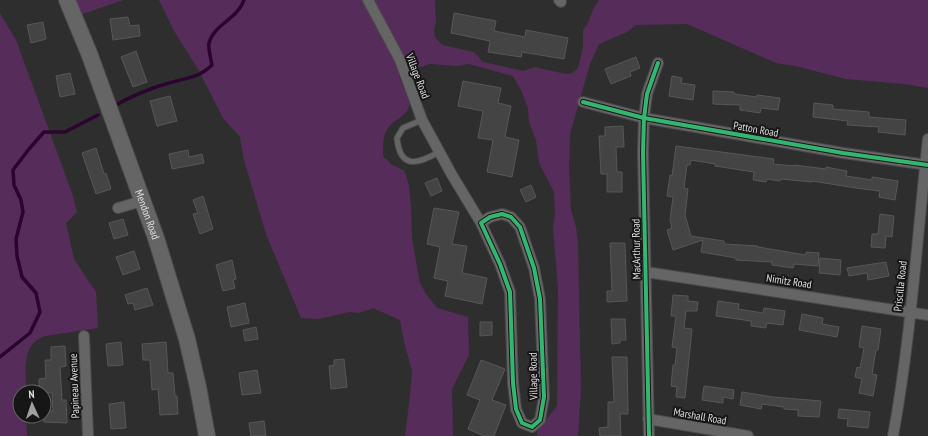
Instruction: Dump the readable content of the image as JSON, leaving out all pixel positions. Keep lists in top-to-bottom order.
{
  "streets": {
    "main road": ["Mendon Road"],
    "street": [
      "Village Road",
      "Patton Road",
      "MacArthur Road",
      "Nimitz Road",
      "Priscilla Road",
      "Papineau Avenue",
      "Marshall Road"
    ]
  },
  "crossings": [
    ["Patton Road", "MacArthur Road"],
    ["Patton Road", "Priscilla Road"],
    ["MacArthur Road", "Nimitz Road"],
    ["MacArthur Road", "Marshall Road"],
    ["Nimitz Road", "Priscilla Road"]
  ],
  "north": "top"
}
